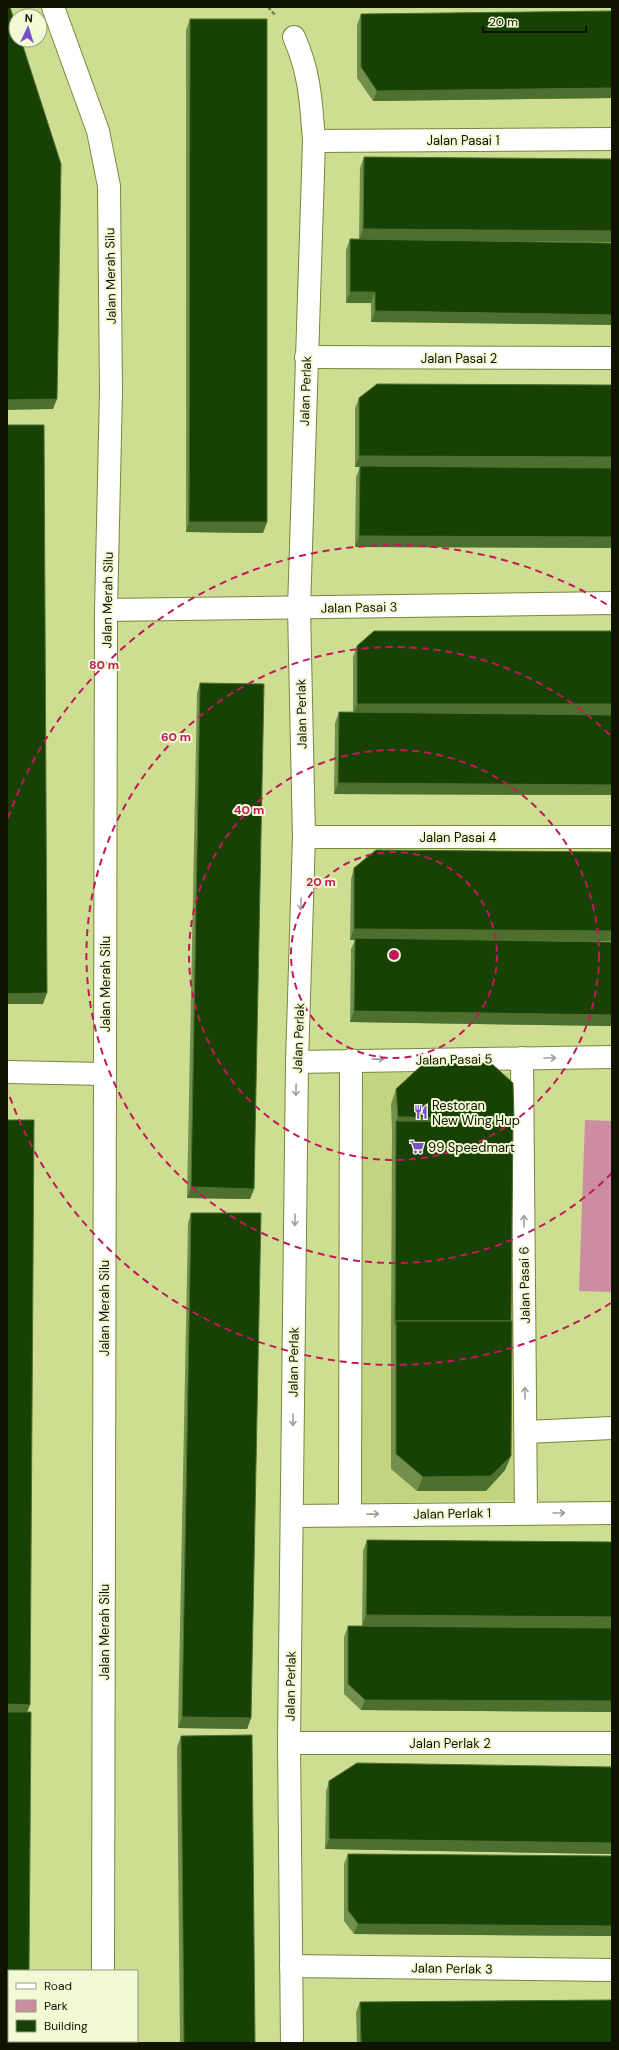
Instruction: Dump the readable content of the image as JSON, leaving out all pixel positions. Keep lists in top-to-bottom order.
{
  "streets": {
    "street": [
      "Jalan Pasai 1",
      "Jalan Merah Silu",
      "Jalan Pasai 2",
      "Jalan Perlak",
      "Jalan Pasai 3",
      "Jalan Pasai 4",
      "Jalan Pasai 5",
      "Jalan Pasai 6",
      "Jalan Perlak 1",
      "Jalan Perlak 2",
      "Jalan Perlak 3"
    ]
  },
  "crossings": [
    ["Jalan Pasai 1", "Jalan Perlak"],
    ["Jalan Merah Silu", "Jalan Pasai 3"],
    ["Jalan Pasai 2", "Jalan Perlak"],
    ["Jalan Perlak", "Jalan Pasai 3"],
    ["Jalan Perlak", "Jalan Pasai 4"],
    ["Jalan Perlak", "Jalan Pasai 5"],
    ["Jalan Perlak", "Jalan Perlak 1"],
    ["Jalan Perlak", "Jalan Perlak 2"],
    ["Jalan Perlak", "Jalan Perlak 3"],
    ["Jalan Pasai 5", "Jalan Pasai 6"],
    ["Jalan Pasai 6", "Jalan Perlak 1"]
  ],
  "one_way": ["Jalan Pasai 5"],
  "places": {
    "restaurant": ["Restoran New Wing Hup"],
    "supermarket": ["99 Speedmart"]
  },
  "legend": ["Road", "Park", "Building"],
  "scale_bar": "20 m",
  "north": "top",
  "rings": [
    "80 m",
    "60 m",
    "40 m",
    "20 m"
  ]
}
